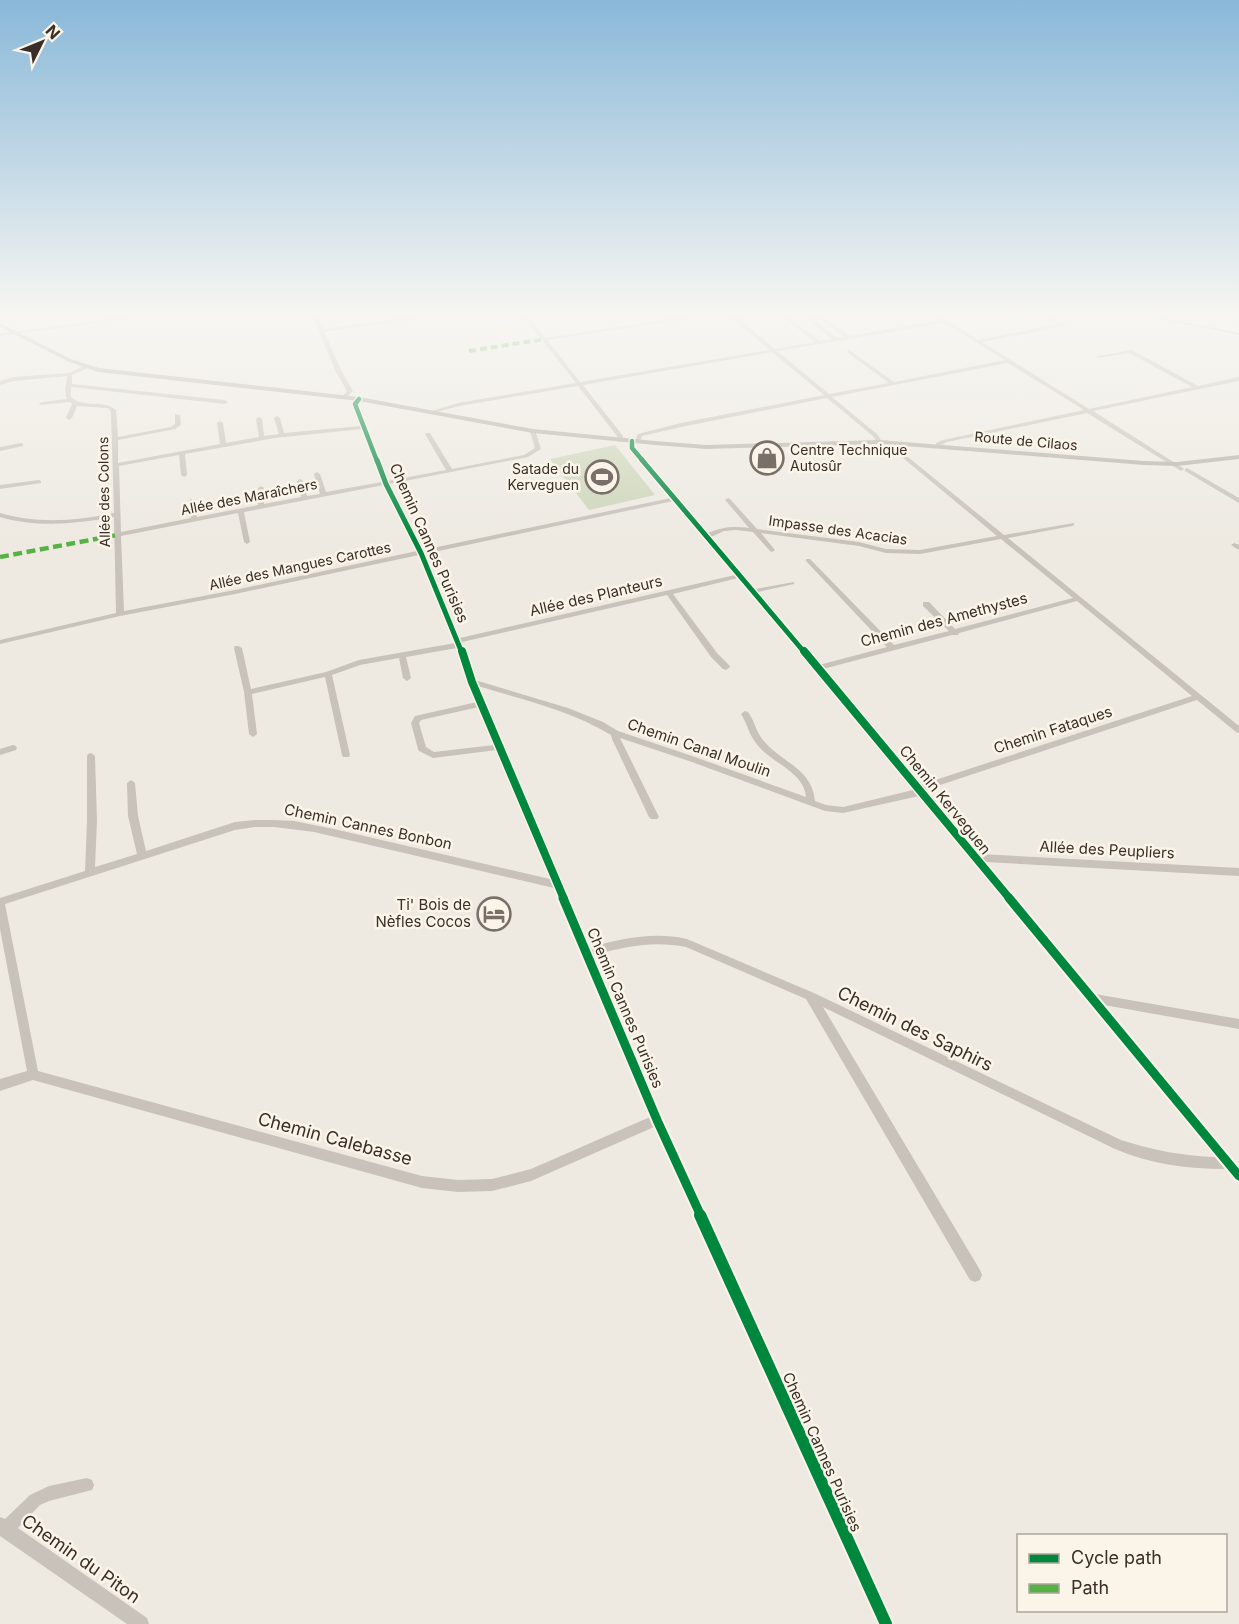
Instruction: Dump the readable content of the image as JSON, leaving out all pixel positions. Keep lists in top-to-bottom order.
{
  "streets": {
    "main road": ["Route de Cilaos"],
    "street": [
      "Allée des Colons",
      "Allée des Maraîchers",
      "Impasse des Acacias",
      "Chemin Cannes Purisies",
      "Allée des Mangues Carottes",
      "Allée des Planteurs",
      "Chemin des Amethystes",
      "Chemin Fataques",
      "Chemin Canal Moulin",
      "Chemin Kerveguen",
      "Chemin Cannes Bonbon",
      "Allée des Peupliers",
      "Chemin des Saphirs",
      "Chemin Calebasse",
      "Chemin du Piton"
    ]
  },
  "crossings": [
    ["Route de Cilaos", "Allée des Maraîchers"],
    ["Route de Cilaos", "Chemin Cannes Purisies"],
    ["Route de Cilaos", "Chemin Kerveguen"],
    ["Allée des Colons", "Allée des Maraîchers"],
    ["Allée des Colons", "Allée des Mangues Carottes"],
    ["Allée des Maraîchers", "Chemin Cannes Purisies"],
    ["Impasse des Acacias", "Chemin Kerveguen"],
    ["Chemin Cannes Purisies", "Allée des Mangues Carottes"],
    ["Chemin Cannes Purisies", "Allée des Planteurs"],
    ["Chemin Cannes Purisies", "Chemin Canal Moulin"],
    ["Chemin Cannes Purisies", "Chemin Cannes Bonbon"],
    ["Chemin Cannes Purisies", "Chemin des Saphirs"],
    ["Chemin Cannes Purisies", "Chemin Calebasse"],
    ["Allée des Mangues Carottes", "Chemin Kerveguen"],
    ["Allée des Planteurs", "Chemin Kerveguen"],
    ["Chemin des Amethystes", "Chemin Kerveguen"],
    ["Chemin Fataques", "Chemin Canal Moulin"],
    ["Chemin Fataques", "Chemin Kerveguen"],
    ["Chemin Canal Moulin", "Chemin Kerveguen"],
    ["Chemin Kerveguen", "Allée des Peupliers"],
    ["Chemin Kerveguen", "Chemin des Saphirs"]
  ],
  "places": {
    "shop": ["Centre Technique Autosûr"],
    "sports": ["Satade du Kerveguen"],
    "hotel": ["Ti' Bois de Nèfles Cocos"]
  },
  "legend": ["Cycle path", "Path"],
  "north": "top right"
}
